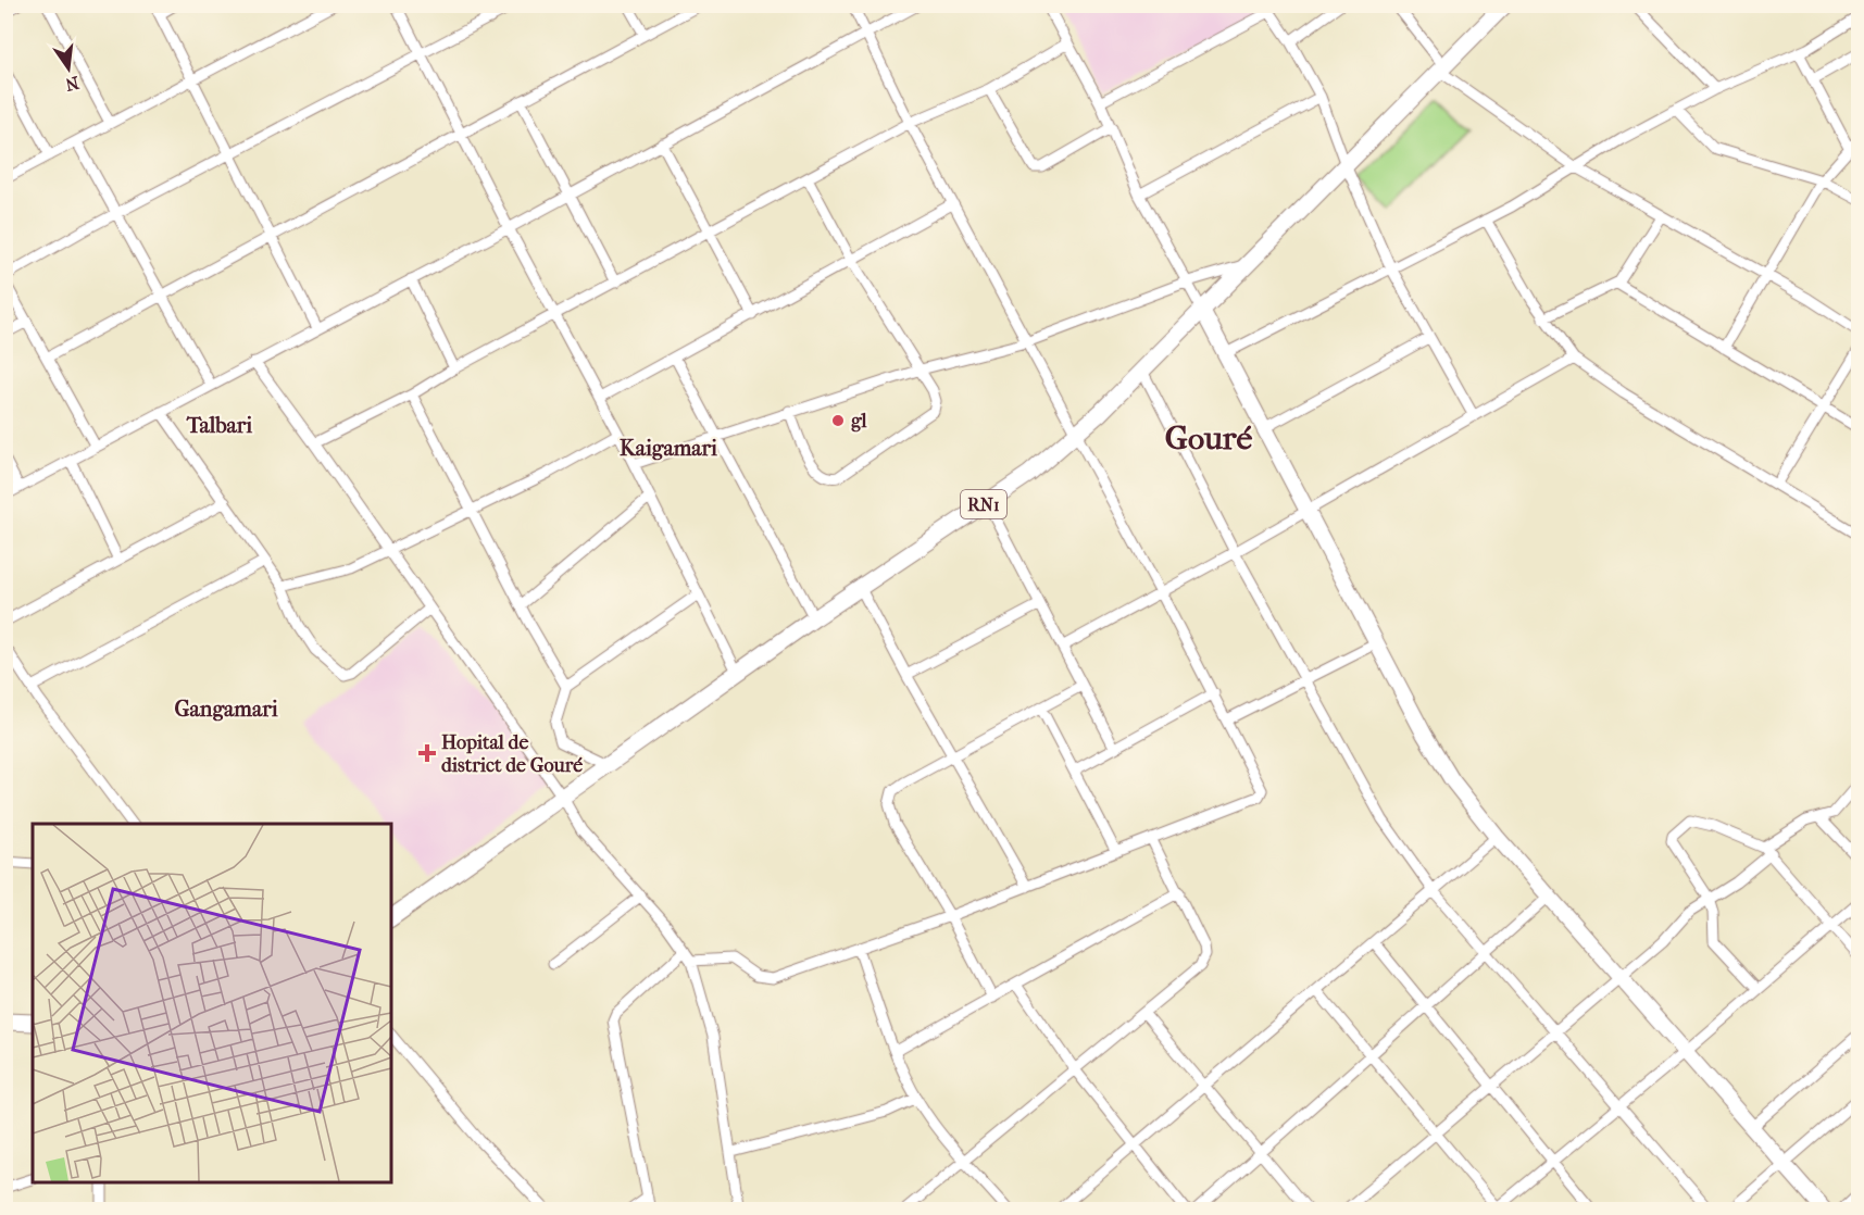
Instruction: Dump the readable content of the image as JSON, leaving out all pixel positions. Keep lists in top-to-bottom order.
{
  "streets": {
    "highway": ["RN1"]
  },
  "districts": [
    "Talbari",
    "Gouré",
    "Kaigamari",
    "Gangamari"
  ],
  "places": {
    "other": ["gl"],
    "health": ["Hopital de district de Gouré"]
  },
  "north": "bottom"
}
